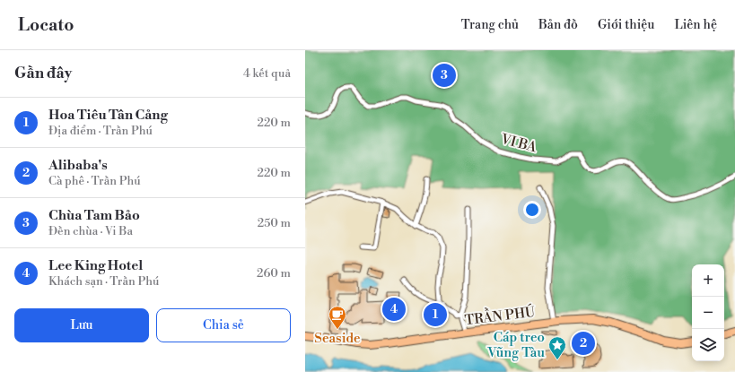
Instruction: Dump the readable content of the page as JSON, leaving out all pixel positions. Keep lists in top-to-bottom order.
{
  "streets": {
    "main road": ["TRẦN PHÚ"],
    "street": ["VI BA"]
  },
  "places": {
    "cafe": ["Seaside"],
    "place": ["Cáp treo Vũng Tàu"]
  },
  "page": {
    "header": "Locato",
    "nav": [
      "Trang chủ",
      "Bản đồ",
      "Giới thiệu",
      "Liên hệ"
    ],
    "heading": ["Gần đây", "4 kết quả"],
    "pins": [
      "3",
      "4",
      "1",
      "2"
    ],
    "list": [
      {
        "mark": "1",
        "name": "Hoa Tiêu Tân Cảng",
        "note": "Địa điểm · Trần Phú",
        "value": "220 m"
      },
      {
        "mark": "2",
        "name": "Alibaba's",
        "note": "Cà phê · Trần Phú",
        "value": "220 m"
      },
      {
        "mark": "3",
        "name": "Chùa Tam Bảo",
        "note": "Đền chùa · Vi Ba",
        "value": "250 m"
      },
      {
        "mark": "4",
        "name": "Lee King Hotel",
        "note": "Khách sạn · Trần Phú",
        "value": "260 m"
      }
    ],
    "map_buttons": ["+", "−"],
    "buttons": ["Lưu", "Chia sẻ"]
  }
}
